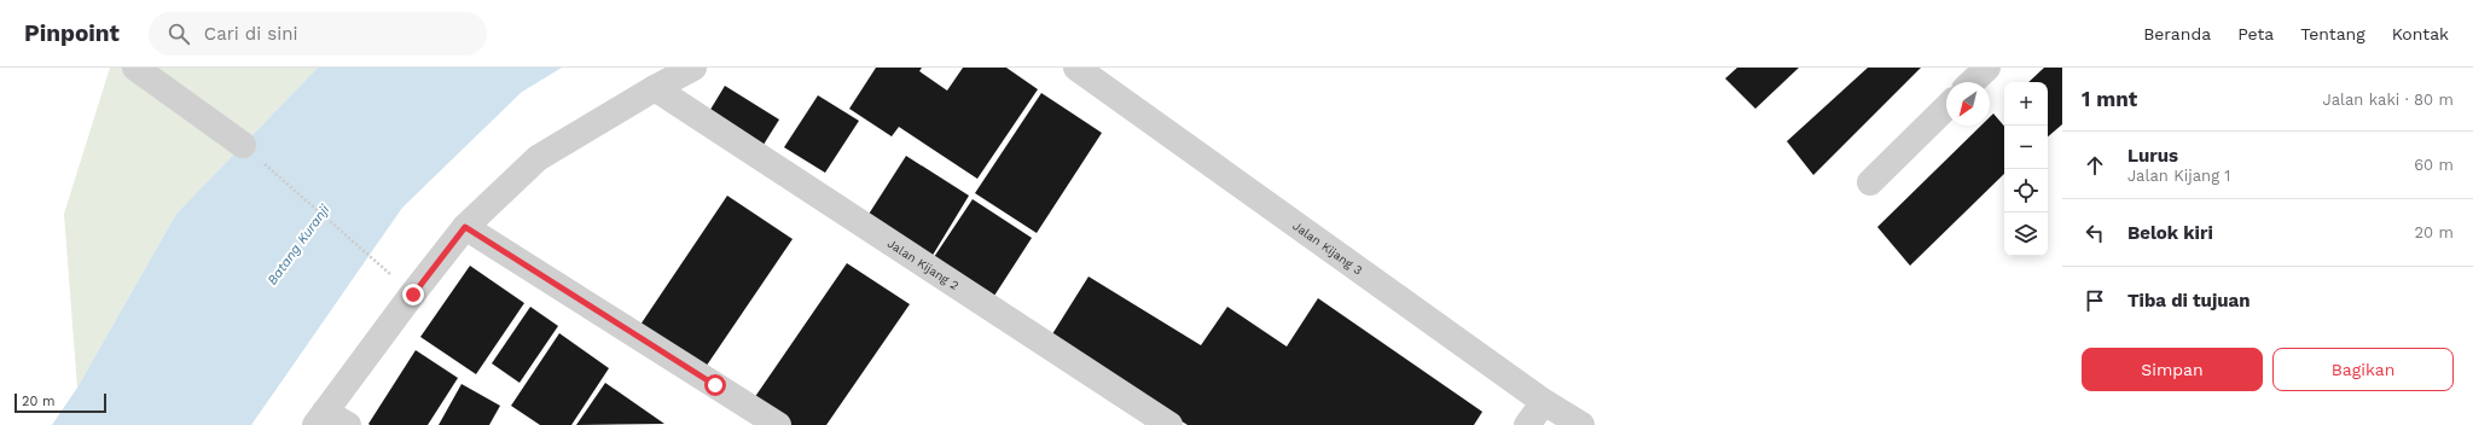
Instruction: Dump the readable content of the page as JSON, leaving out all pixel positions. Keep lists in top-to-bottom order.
{
  "streets": {
    "street": ["Jalan Kijang 3", "Jalan Kijang 2"]
  },
  "water": ["Batang Kuranji"],
  "scale_bar": "20 m",
  "north": "bottom left",
  "page": {
    "header": "Pinpoint",
    "search": "Cari di sini",
    "nav": [
      "Beranda",
      "Peta",
      "Tentang",
      "Kontak"
    ],
    "heading": ["1 mnt", "Jalan kaki · 80 m"],
    "map_buttons": ["+", "−"],
    "list": [
      ["Lurus", "Jalan Kijang 1", "60 m"],
      ["Belok kiri", "20 m"],
      "Tiba di tujuan"
    ],
    "buttons": ["Simpan", "Bagikan"],
    "scale": "20 m"
  }
}
